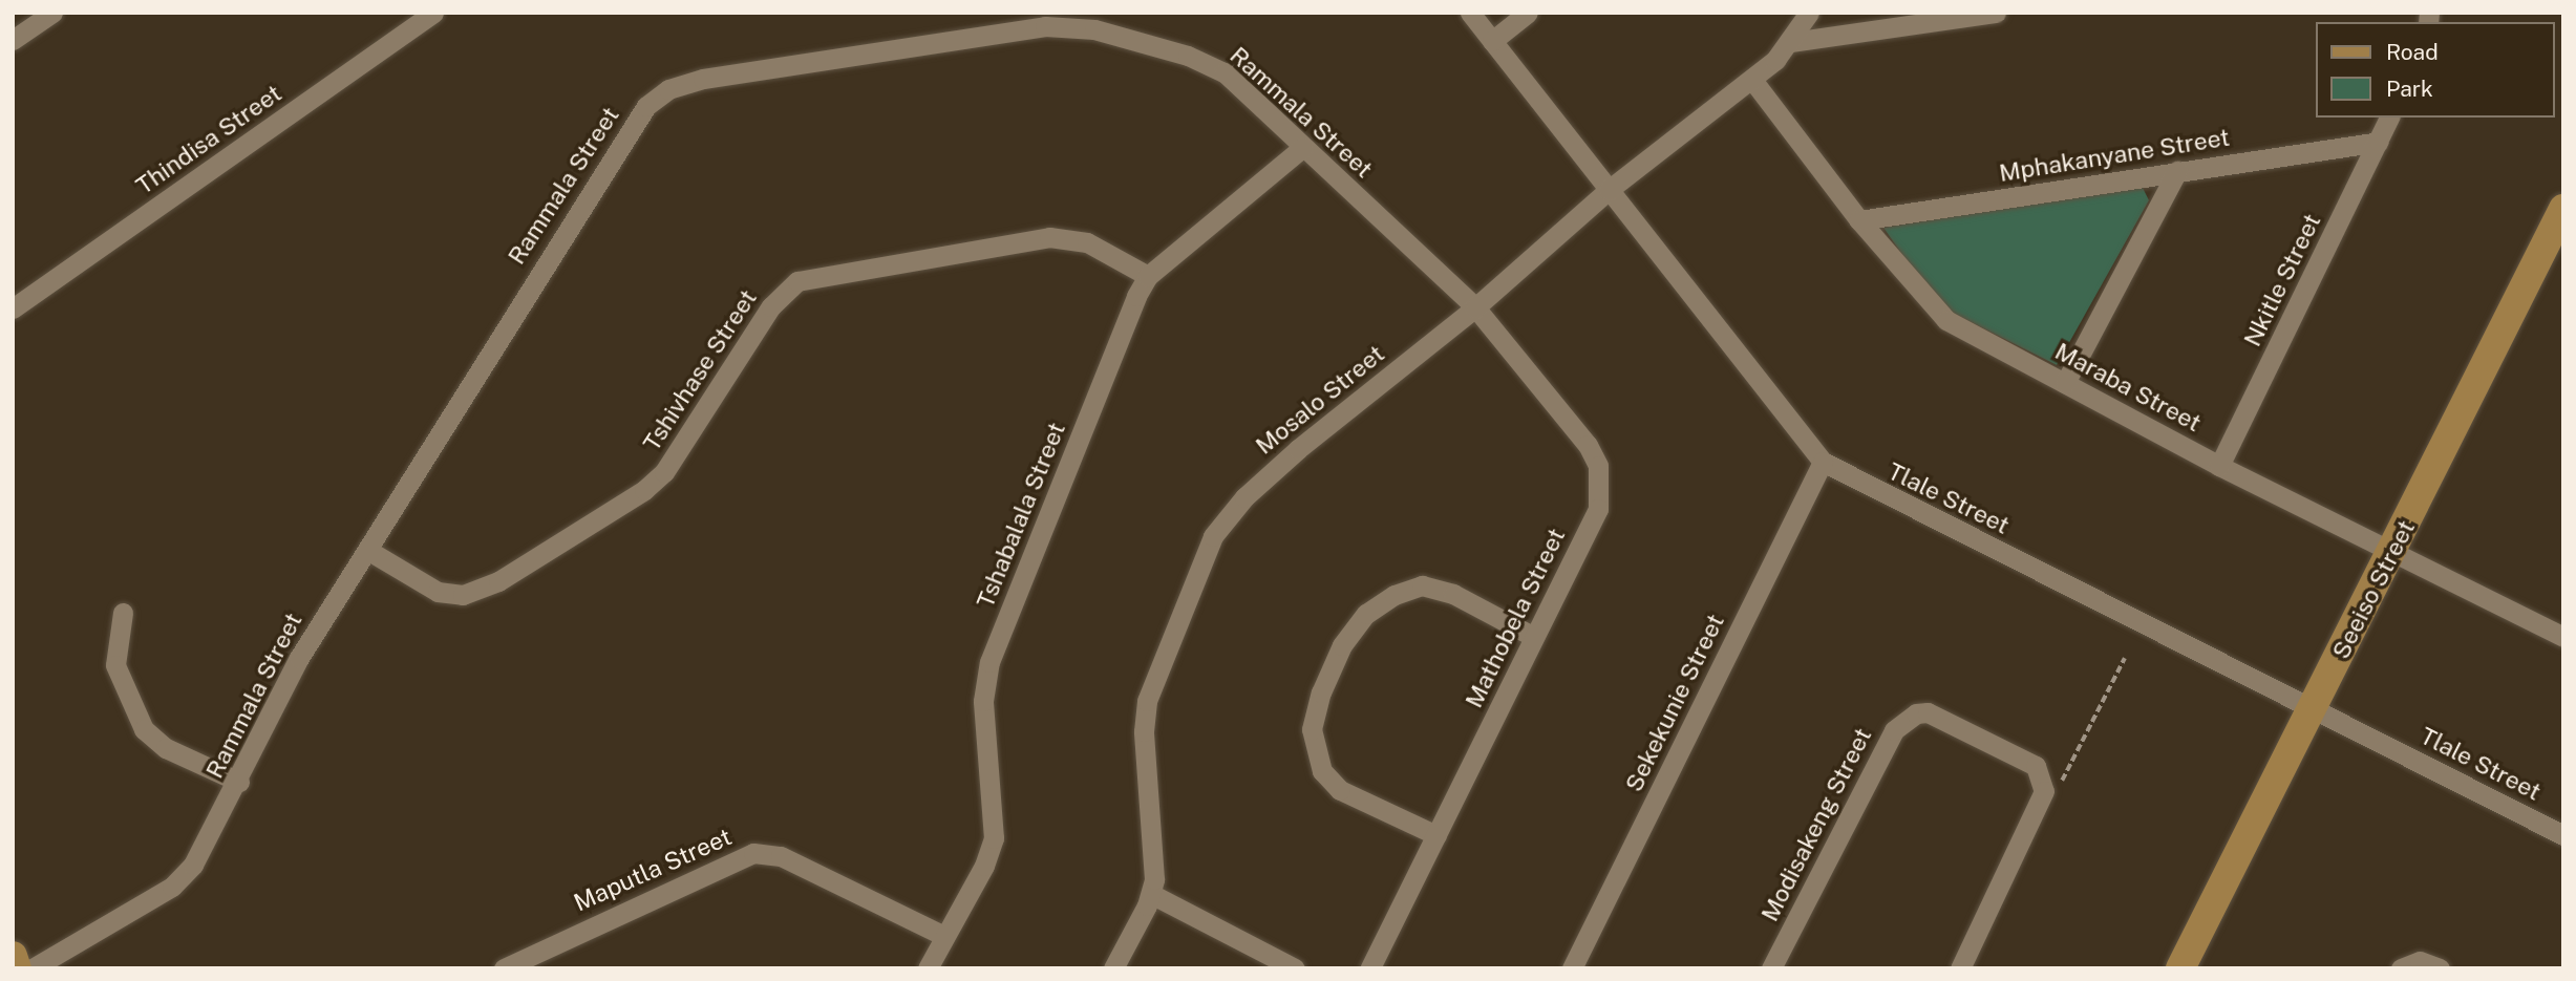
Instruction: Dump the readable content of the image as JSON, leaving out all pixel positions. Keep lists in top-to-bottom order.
{
  "streets": {
    "street": [
      "Rammala Street",
      "Thindisa Street",
      "Mphakanyane Street",
      "Nkitle Street",
      "Tshivhase Street",
      "Maraba Street",
      "Mosalo Street",
      "Tlale Street",
      "Tshabalala Street",
      "Seeiso Street",
      "Mathobela Street",
      "Sekekunie Street",
      "Modisakeng Street",
      "Maputla Street"
    ]
  },
  "crossings": [
    ["Rammala Street", "Tshivhase Street"],
    ["Rammala Street", "Mosalo Street"],
    ["Rammala Street", "Tshabalala Street"],
    ["Rammala Street", "Mathobela Street"],
    ["Mphakanyane Street", "Nkitle Street"],
    ["Mphakanyane Street", "Maraba Street"],
    ["Nkitle Street", "Maraba Street"],
    ["Tshivhase Street", "Tshabalala Street"],
    ["Maraba Street", "Mosalo Street"],
    ["Maraba Street", "Seeiso Street"],
    ["Mosalo Street", "Tlale Street"],
    ["Mosalo Street", "Mathobela Street"],
    ["Tlale Street", "Seeiso Street"],
    ["Tlale Street", "Sekekunie Street"],
    ["Tshabalala Street", "Maputla Street"]
  ],
  "legend": ["Road", "Park"]
}
